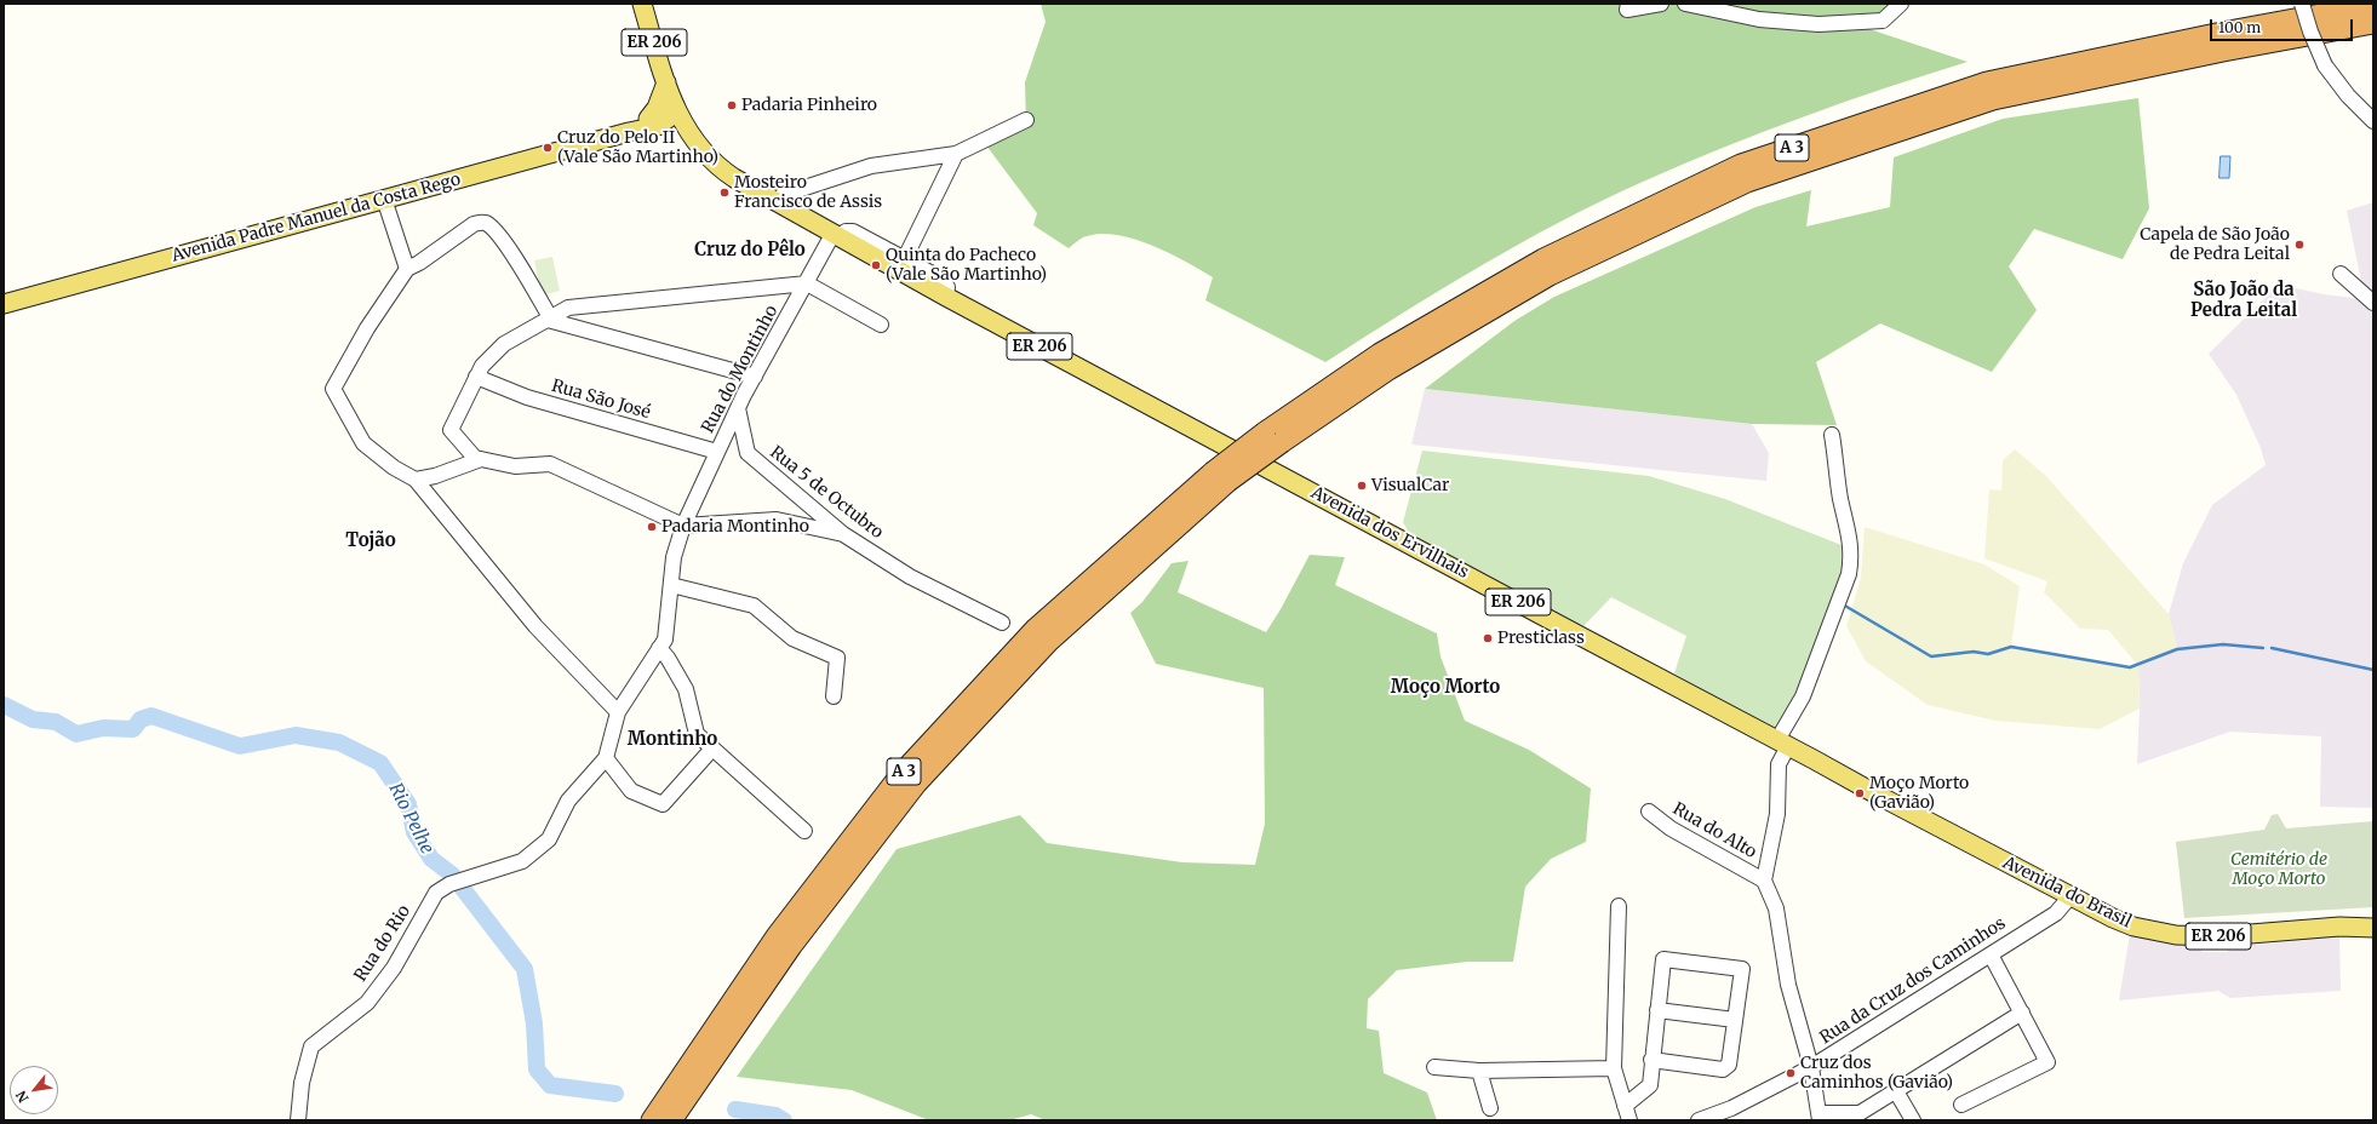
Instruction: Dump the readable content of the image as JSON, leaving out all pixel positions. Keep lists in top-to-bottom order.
{
  "streets": {
    "highway": ["A 3"],
    "main road": [
      "ER 206",
      "Avenida Padre Manuel da Costa Rego",
      "Avenida dos Ervilhais",
      "Avenida do Brasil"
    ],
    "street": [
      "Rua do Montinho",
      "Rua São José",
      "Rua 5 de Octubro",
      "Rua do Alto",
      "Rua do Rio",
      "Rua da Cruz dos Caminhos"
    ]
  },
  "crossings": [
    ["ER 206", "Avenida Padre Manuel da Costa Rego"],
    ["ER 206", "Rua do Montinho"],
    ["ER 206", "Avenida dos Ervilhais"],
    ["Rua do Montinho", "Rua São José"],
    ["Rua do Montinho", "Rua 5 de Octubro"],
    ["Rua do Montinho", "Rua do Rio"],
    ["Avenida dos Ervilhais", "Avenida do Brasil"],
    ["Avenida do Brasil", "Rua da Cruz dos Caminhos"]
  ],
  "districts": [
    "Cruz do Pêlo",
    "São João da Pedra Leital",
    "Tojão",
    "Moço Morto",
    "Montinho"
  ],
  "water": ["Rio Pelhe"],
  "parks": ["Cemitério de Moço Morto"],
  "places": [
    "Padaria Pinheiro",
    "Cruz do Pelo II (Vale São Martinho)",
    "Mosteiro Francisco de Assis",
    "Capela de São João de Pedra Leital",
    "Quinta do Pacheco (Vale São Martinho)",
    "VisualCar",
    "Padaria Montinho",
    "Presticlass",
    "Moço Morto (Gavião)",
    "Cruz dos Caminhos (Gavião)"
  ],
  "scale_bar": "100 m",
  "north": "bottom left"
}
